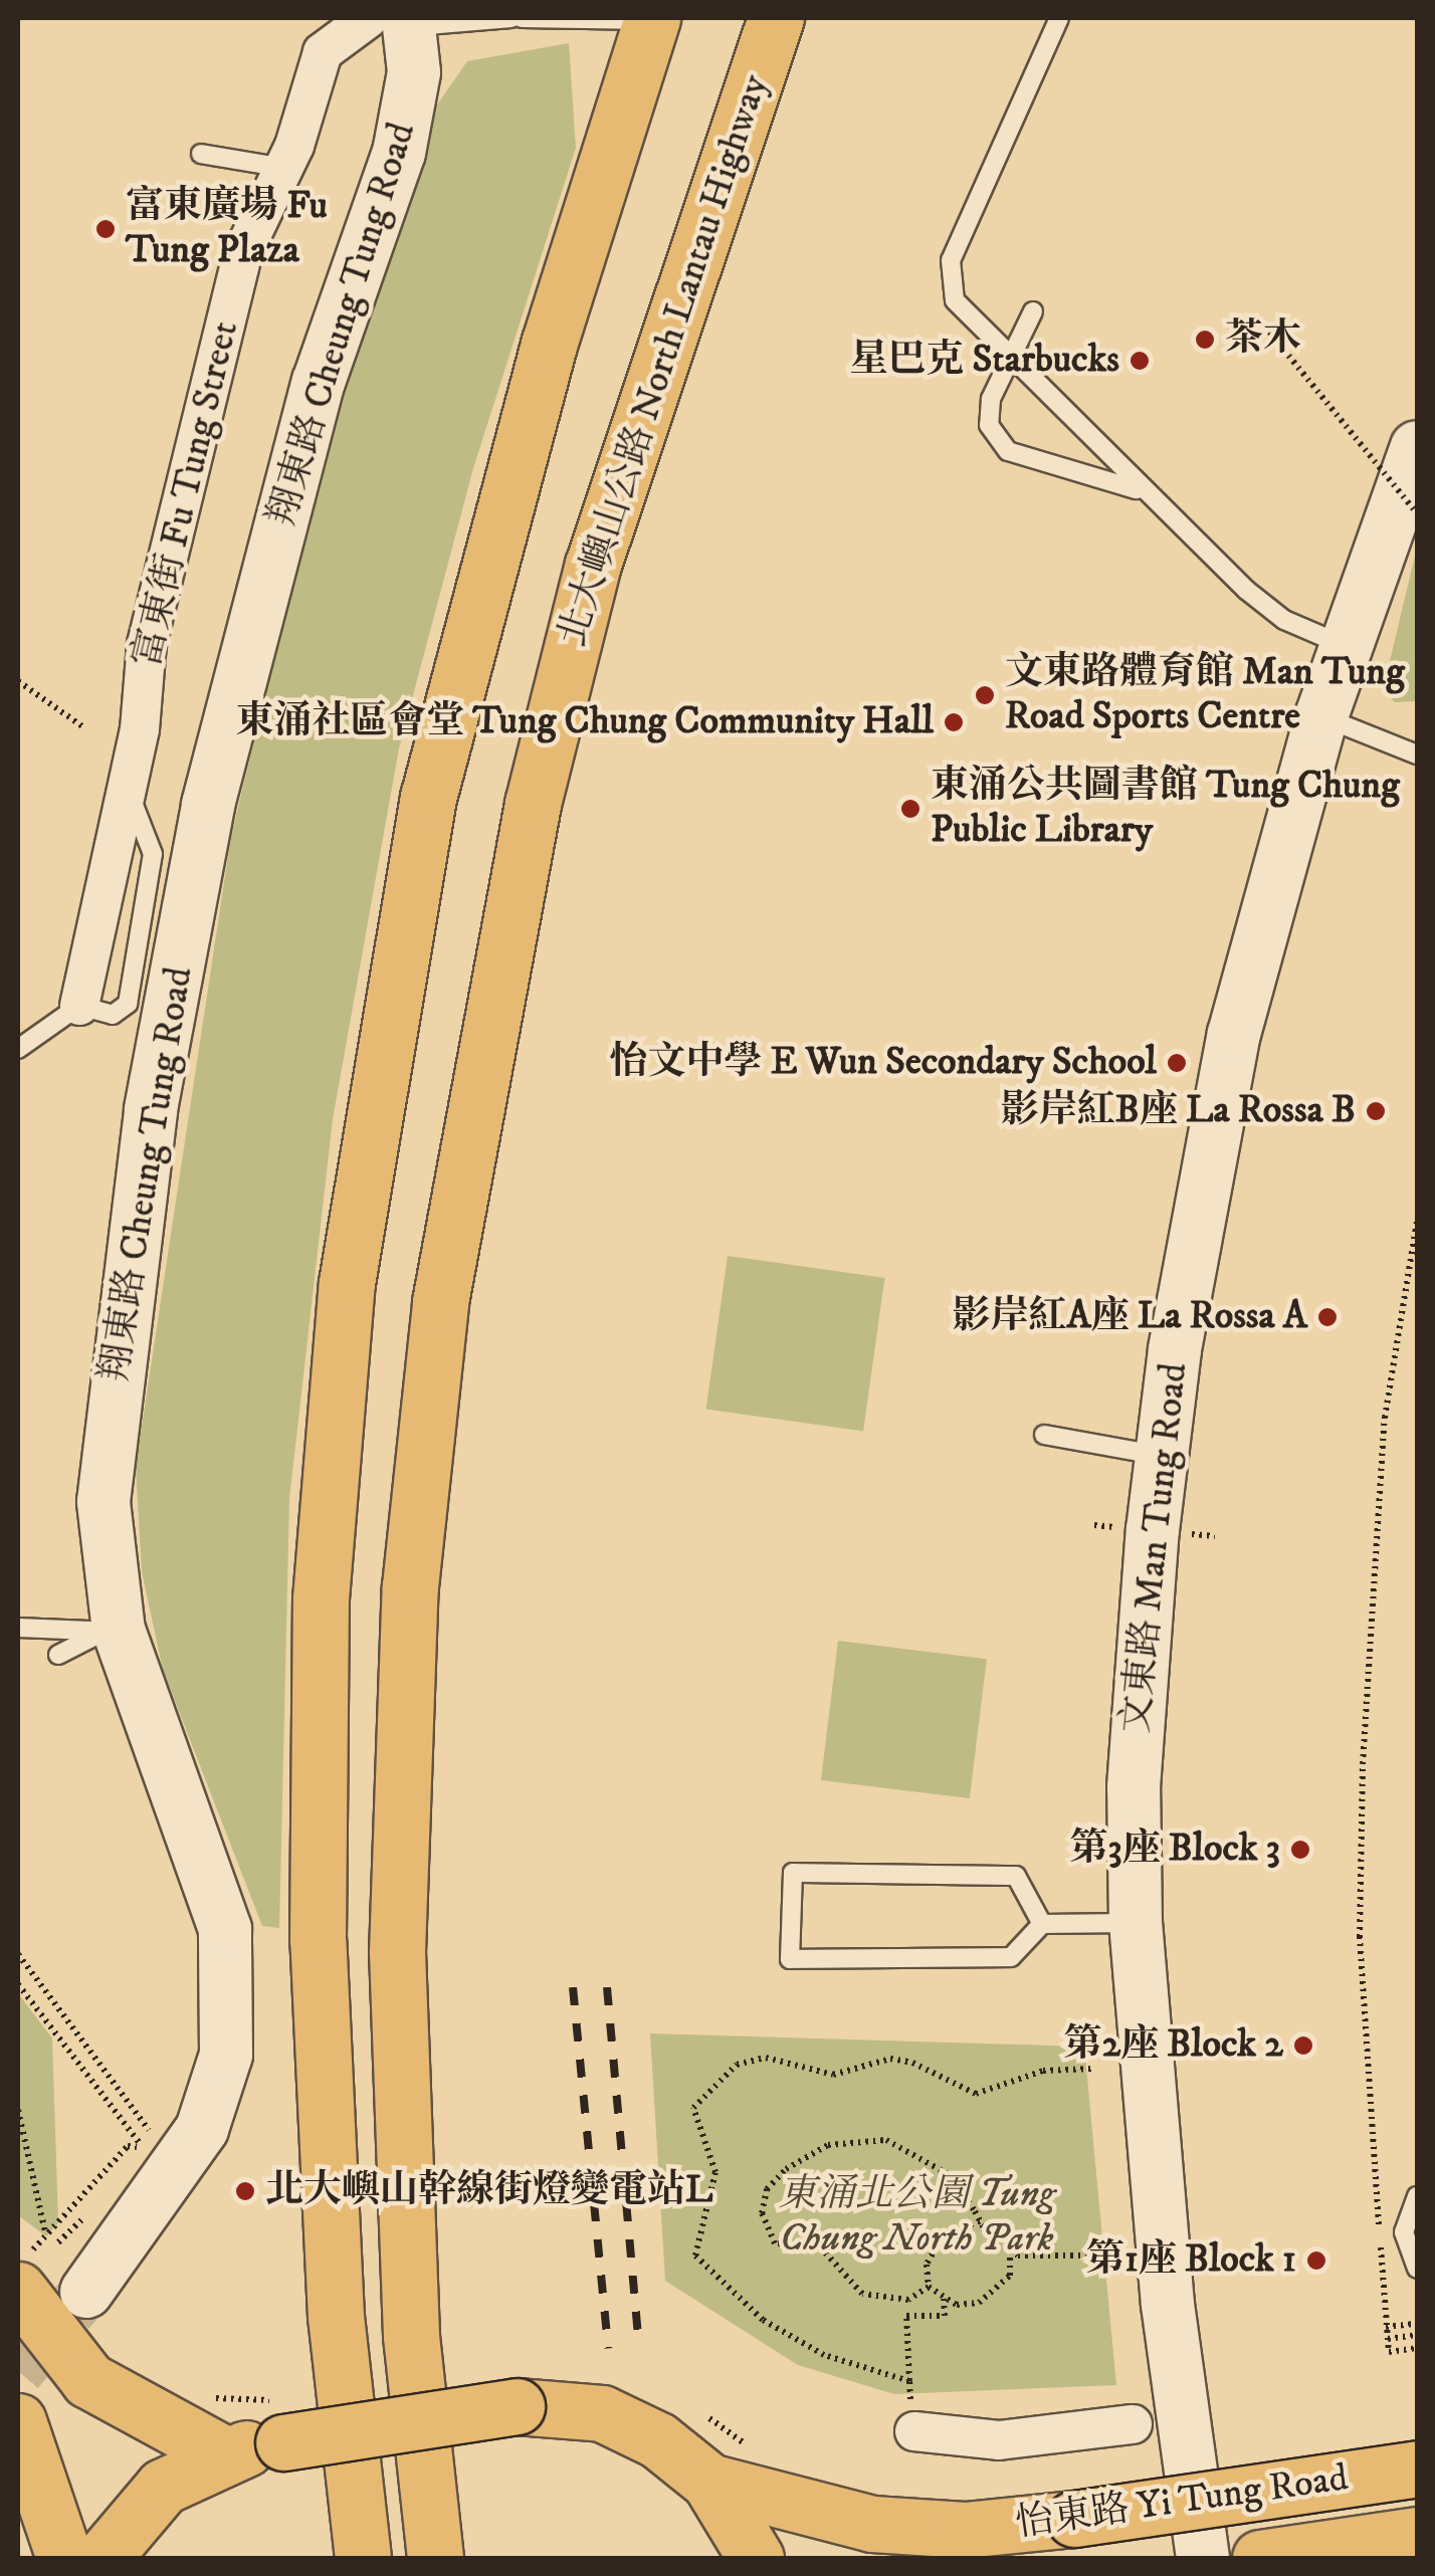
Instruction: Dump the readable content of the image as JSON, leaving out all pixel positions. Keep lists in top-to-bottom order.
{
  "streets": {
    "main road": [
      "翔東路 Cheung Tung Road",
      "北大嶼山公路 North Lantau Highway",
      "文東路 Man Tung Road",
      "怡東路 Yi Tung Road"
    ],
    "street": ["富東街 Fu Tung Street"]
  },
  "crossings": [
    ["翔東路 Cheung Tung Road", "富東街 Fu Tung Street"]
  ],
  "parks": ["東涌北公園 Tung Chung North Park"],
  "places": [
    "富東廣場 Fu Tung Plaza",
    "茶木",
    "星巴克 Starbucks",
    "文東路體育館 Man Tung Road Sports Centre",
    "東涌社區會堂 Tung Chung Community Hall",
    "東涌公共圖書館 Tung Chung Public Library",
    "怡文中學 E Wun Secondary School",
    "影岸紅B座 La Rossa B",
    "影岸紅A座 La Rossa A",
    "第3座 Block 3",
    "第2座 Block 2",
    "北大嶼山幹線街燈變電站L",
    "第1座 Block 1"
  ]
}
